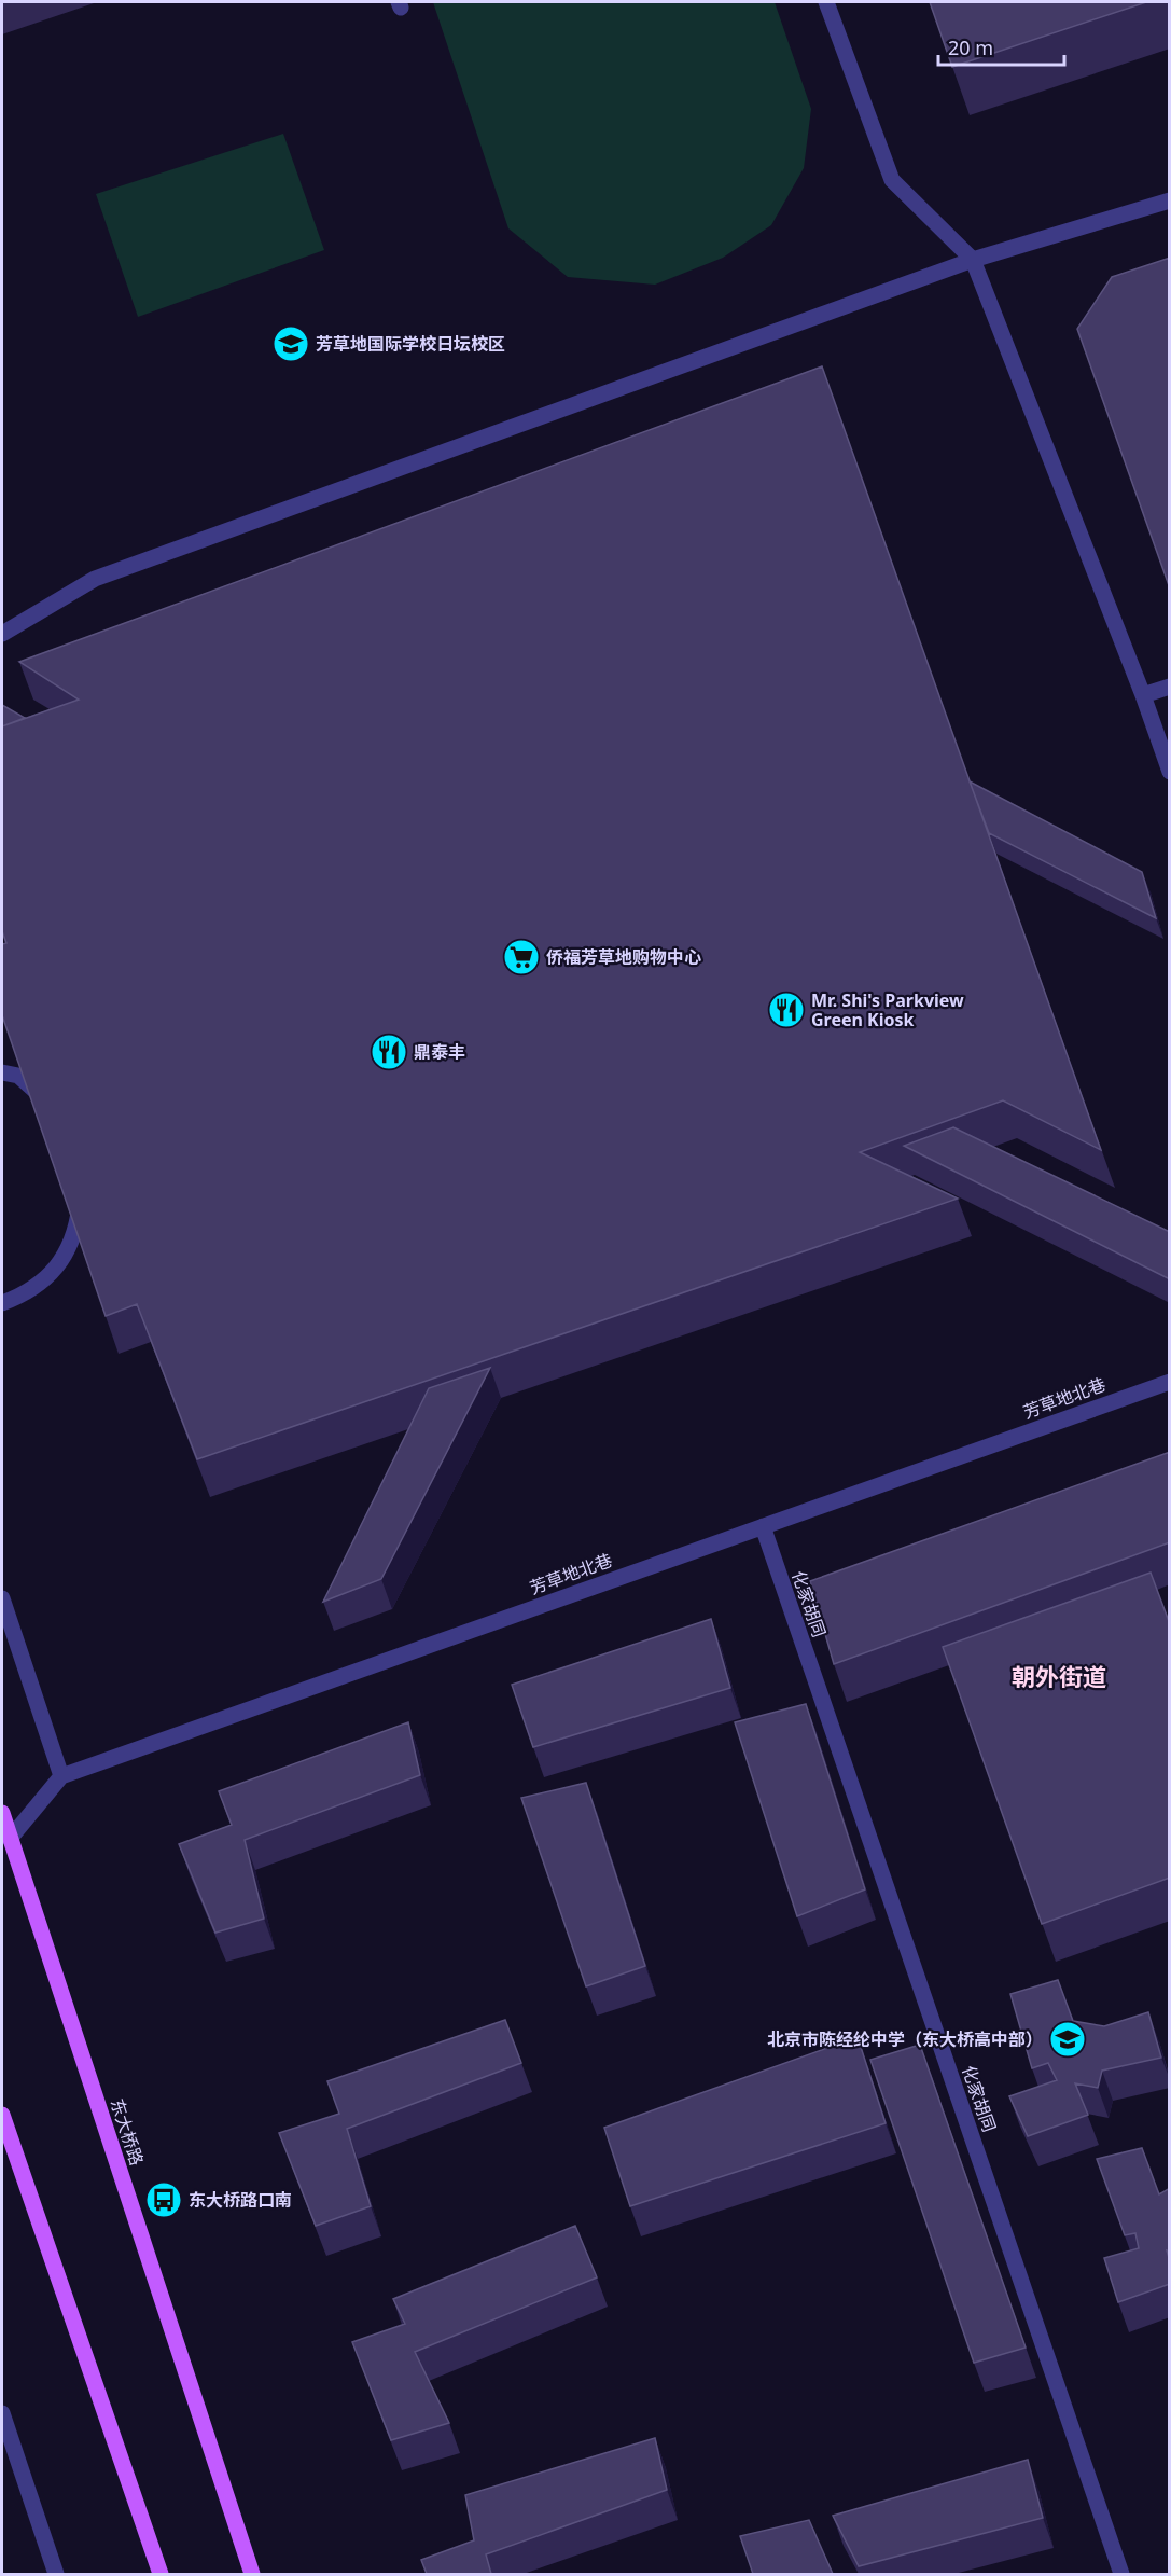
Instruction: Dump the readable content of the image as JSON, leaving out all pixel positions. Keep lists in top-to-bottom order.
{
  "streets": {
    "main road": ["东大桥路"],
    "street": ["芳草地北巷", "化家胡同"]
  },
  "crossings": [
    ["芳草地北巷", "化家胡同"]
  ],
  "districts": ["朝外街道"],
  "places": {
    "school or university": ["芳草地国际学校日坛校区", "北京市陈经纶中学（东大桥高中部）"],
    "supermarket": ["侨福芳草地购物中心"],
    "restaurant": ["Mr. Shi's Parkview Green Kiosk", "鼎泰丰"],
    "bus stop": ["东大桥路口南"]
  },
  "scale_bar": "20 m"
}
